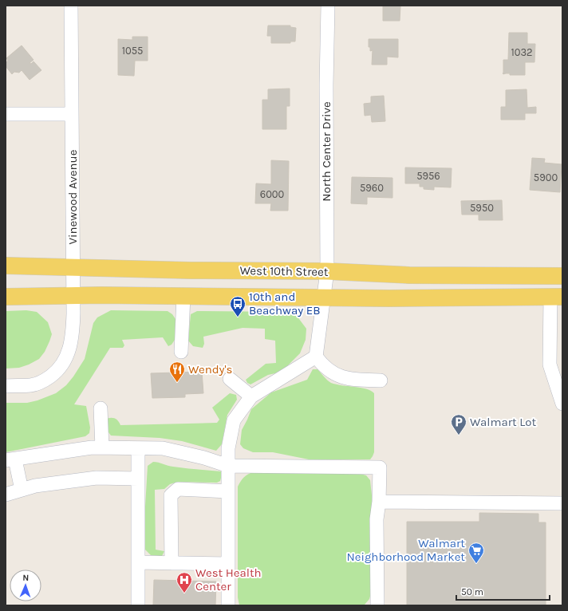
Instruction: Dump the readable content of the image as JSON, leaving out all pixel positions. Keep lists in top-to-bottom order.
{
  "streets": {
    "main road": ["West 10th Street"],
    "street": ["North Center Drive", "Vinewood Avenue"]
  },
  "crossings": [
    ["North Center Drive", "West 10th Street"],
    ["Vinewood Avenue", "West 10th Street"]
  ],
  "places": {
    "bus stop": ["10th and Beachway EB"],
    "restaurant": ["Wendy's"],
    "parking": ["Walmart Lot"],
    "supermarket": ["Walmart Neighborhood Market"],
    "hospital": ["West Health Center"]
  },
  "house_numbers": [
    "1055",
    "1032",
    "5956",
    "5900",
    "5960",
    "6000",
    "5950"
  ],
  "scale_bar": "50 m",
  "north": "top"
}
